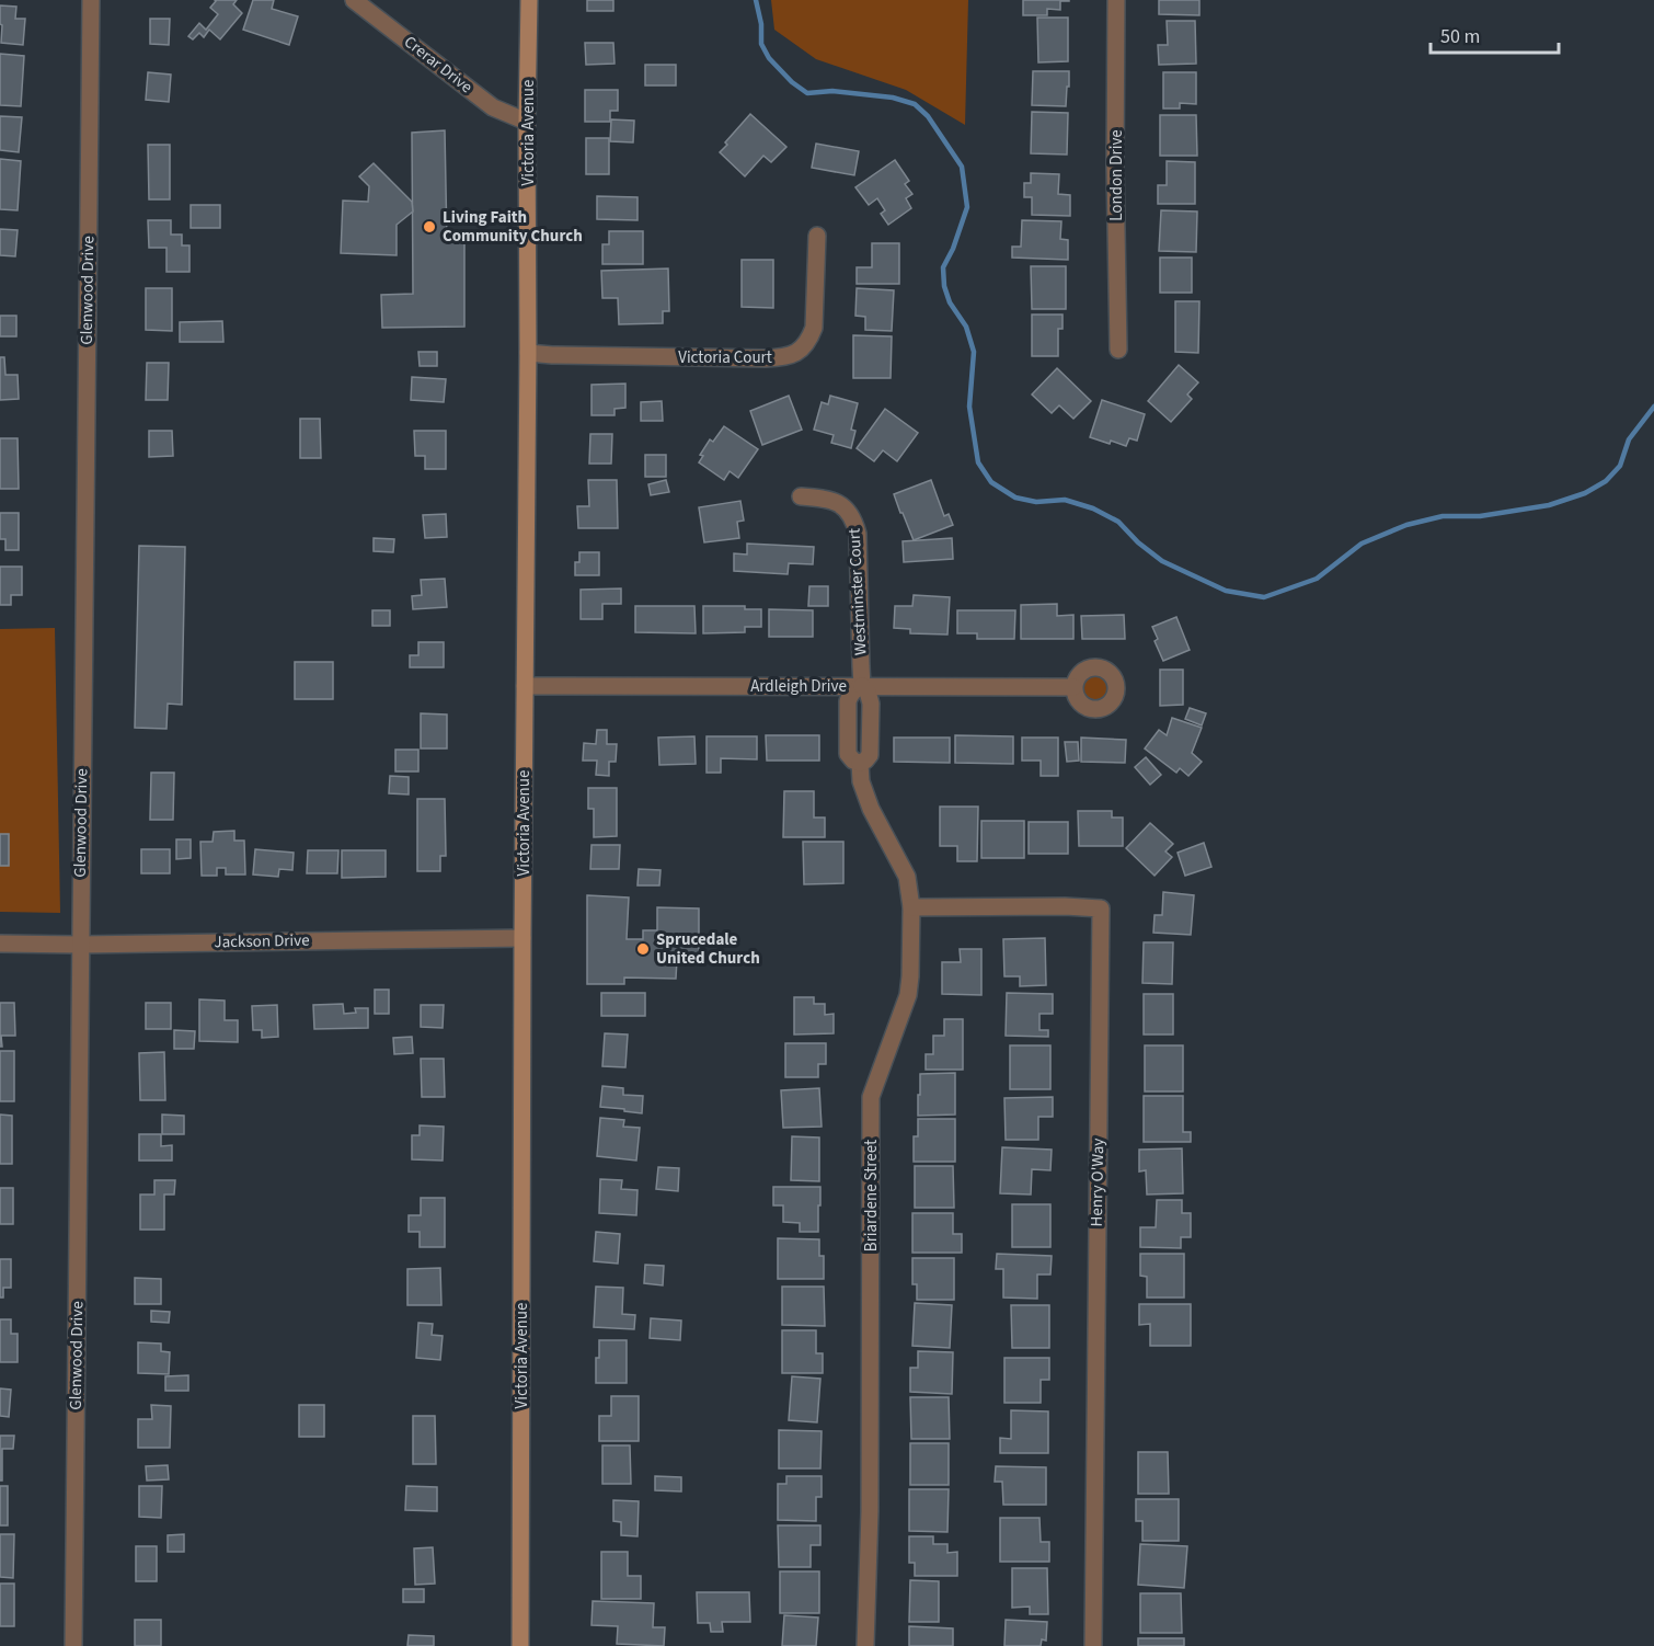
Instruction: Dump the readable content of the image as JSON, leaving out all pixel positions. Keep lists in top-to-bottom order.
{
  "streets": {
    "street": [
      "Crerar Drive",
      "Victoria Avenue",
      "London Drive",
      "Glenwood Drive",
      "Victoria Court",
      "Westminster Court",
      "Ardleigh Drive",
      "Jackson Drive",
      "Henry O'Way",
      "Briardene Street"
    ]
  },
  "crossings": [
    ["Crerar Drive", "Victoria Avenue"],
    ["Victoria Avenue", "Victoria Court"],
    ["Victoria Avenue", "Ardleigh Drive"],
    ["Victoria Avenue", "Jackson Drive"],
    ["Glenwood Drive", "Jackson Drive"],
    ["Westminster Court", "Ardleigh Drive"],
    ["Westminster Court", "Briardene Street"],
    ["Ardleigh Drive", "Briardene Street"],
    ["Henry O'Way", "Briardene Street"]
  ],
  "places": ["Living Faith Community Church", "Sprucedale United Church"],
  "scale_bar": "50 m"
}
